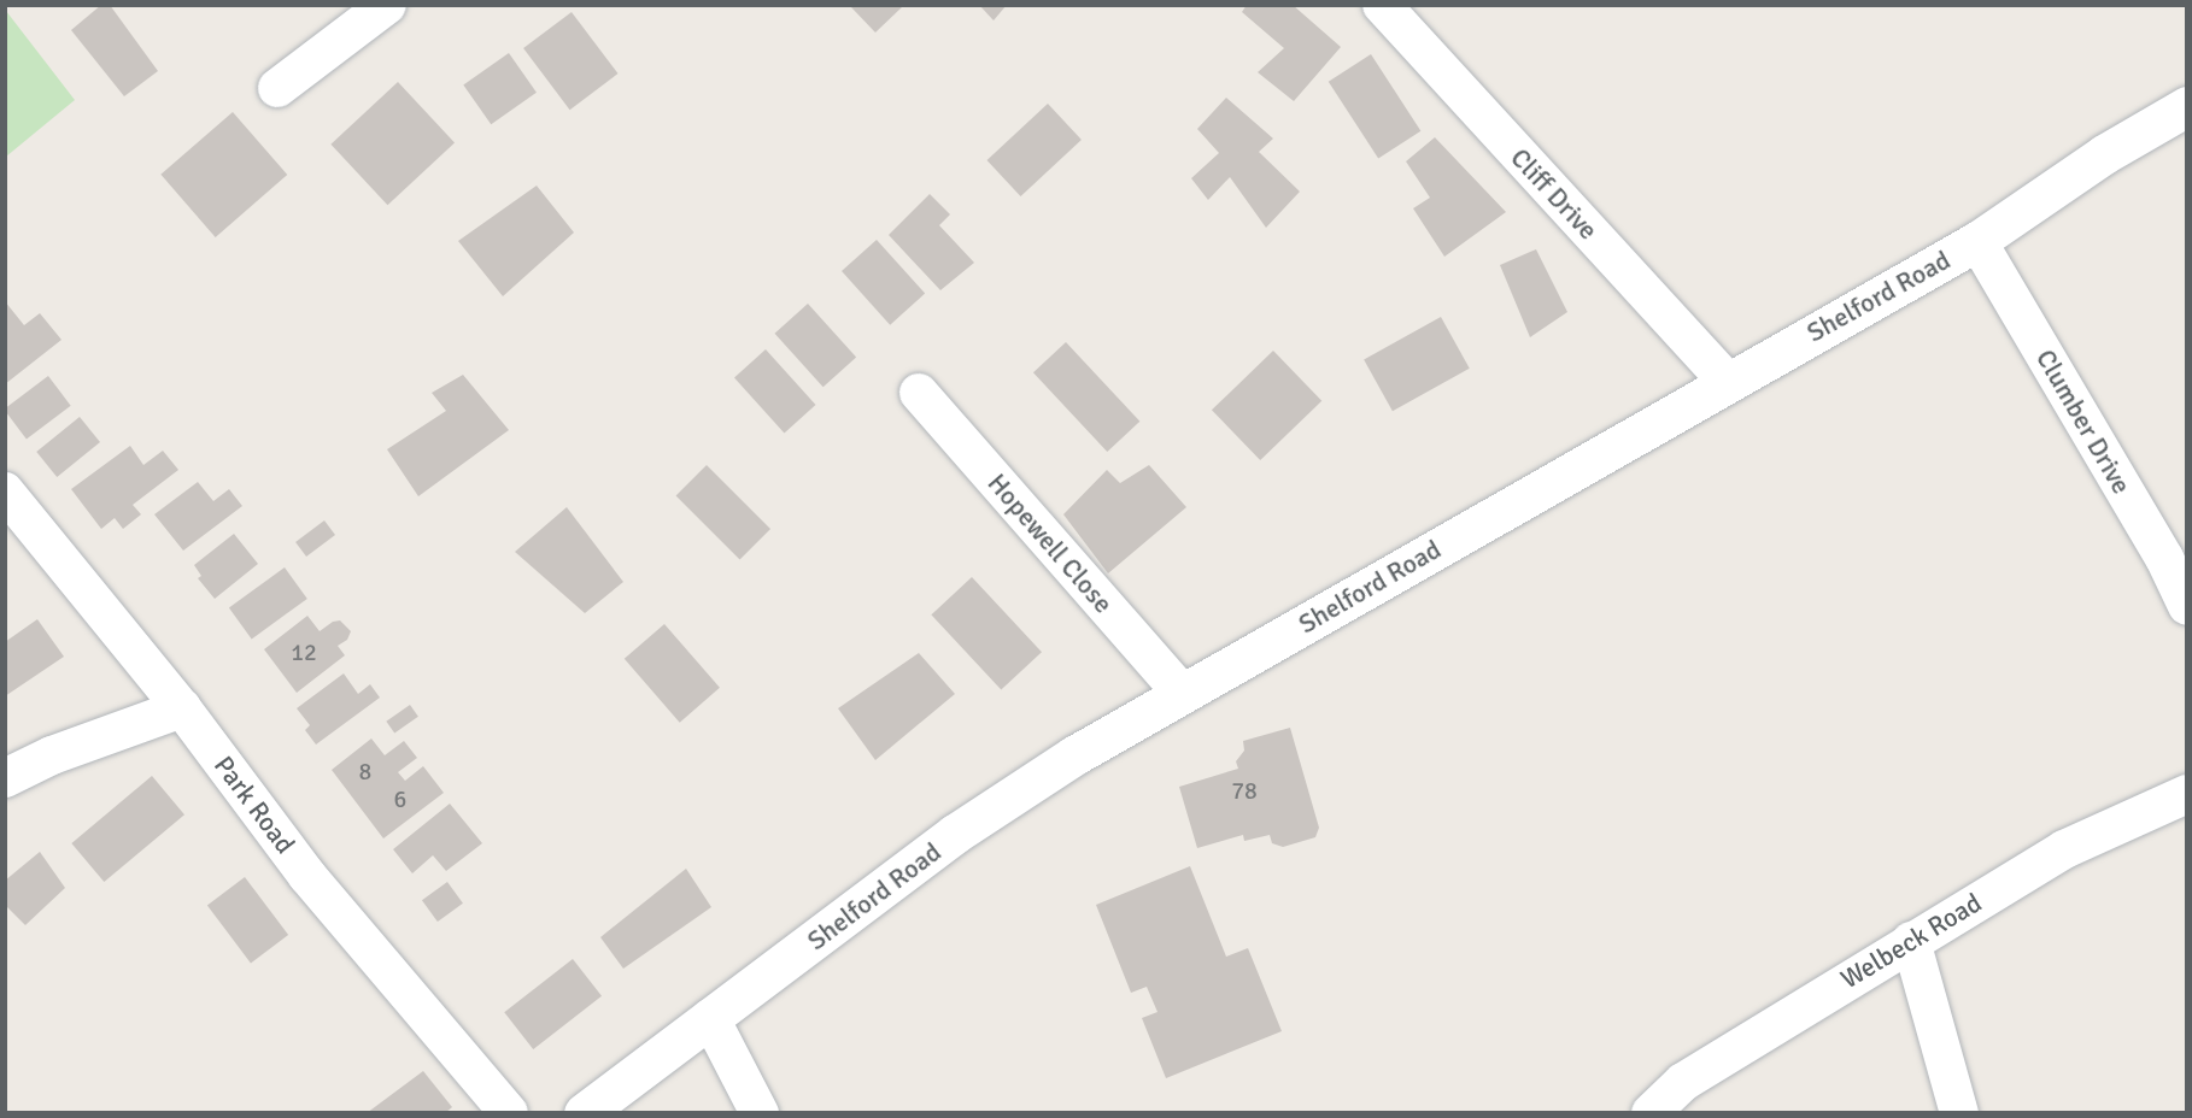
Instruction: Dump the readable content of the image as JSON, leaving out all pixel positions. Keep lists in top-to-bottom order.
{
  "streets": {
    "street": [
      "Cliff Drive",
      "Shelford Road",
      "Clumber Drive",
      "Hopewell Close",
      "Park Road",
      "Welbeck Road"
    ]
  },
  "crossings": [
    ["Cliff Drive", "Shelford Road"],
    ["Shelford Road", "Clumber Drive"],
    ["Shelford Road", "Hopewell Close"]
  ],
  "house_numbers": [
    "12",
    "8",
    "78",
    "6"
  ]
}
